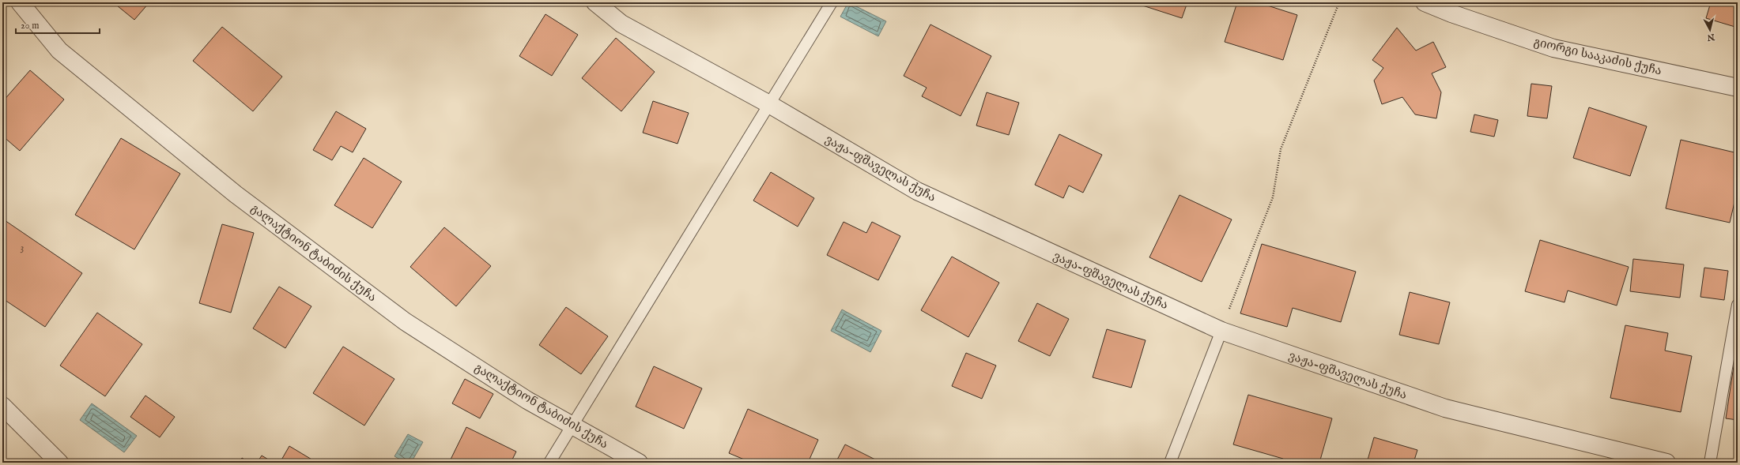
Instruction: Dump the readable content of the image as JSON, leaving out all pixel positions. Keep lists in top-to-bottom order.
{
  "streets": {
    "street": ["გიორგი სააკაძის ქუჩა", "ვაჟა-ფშაველას ქუჩა", "გალაქტიონ ტაბიძის ქუჩა"]
  },
  "house_numbers": ["3"],
  "scale_bar": "20 m",
  "north": "bottom"
}
